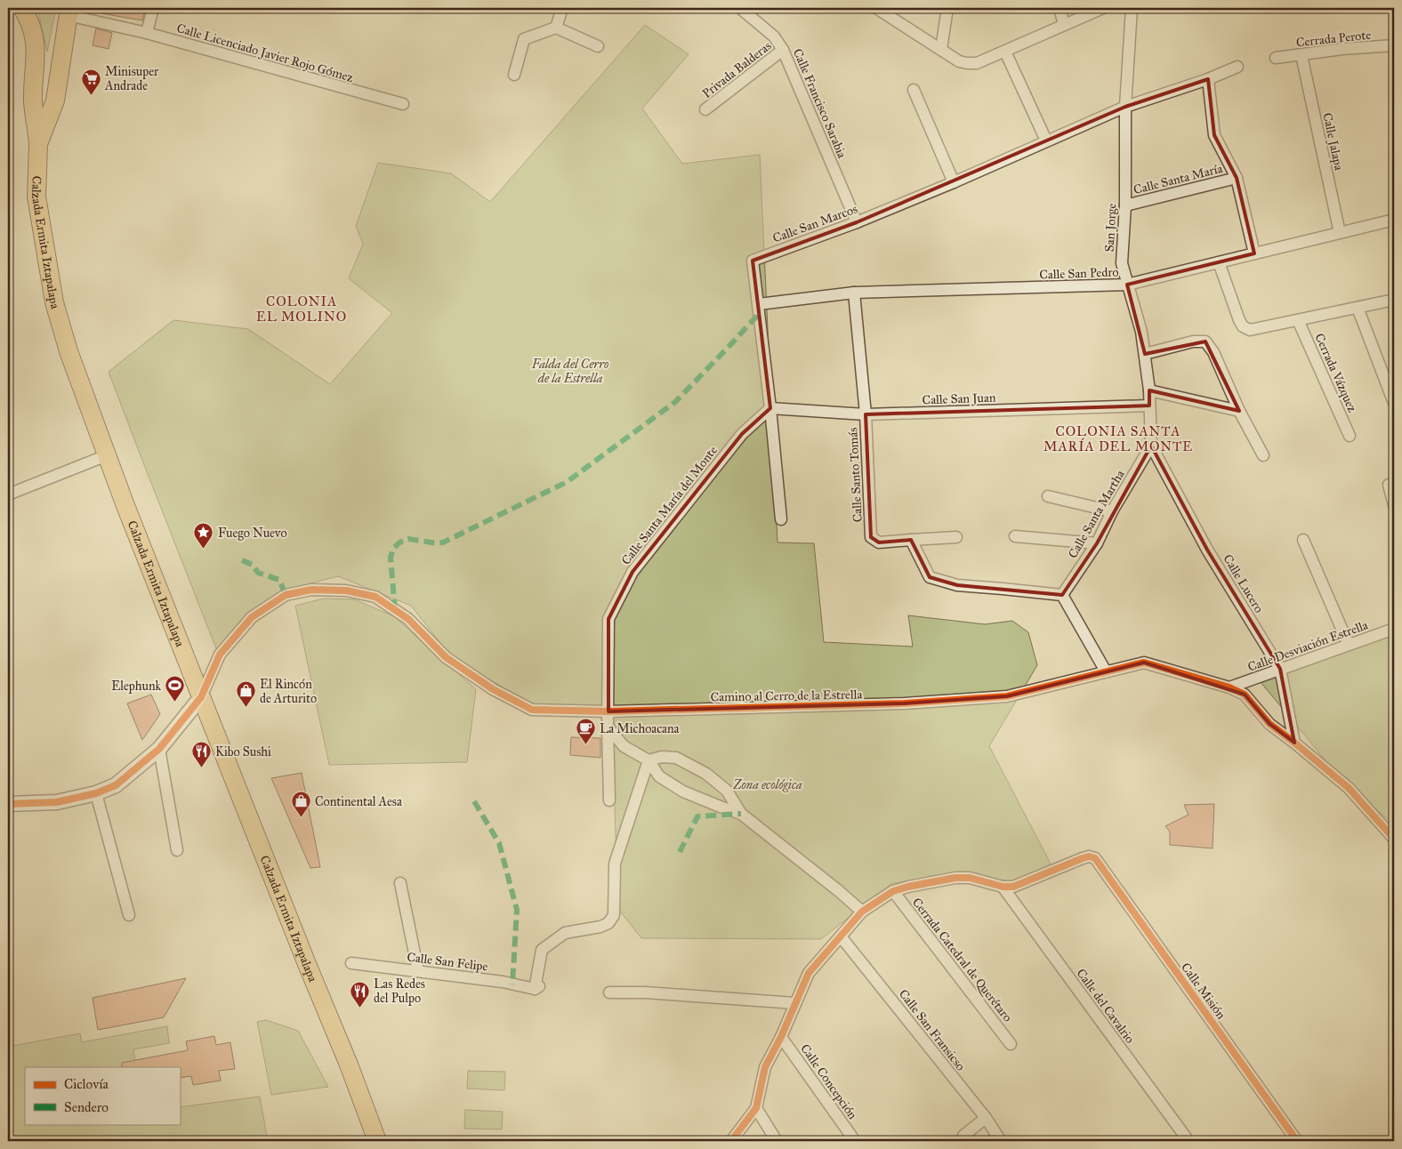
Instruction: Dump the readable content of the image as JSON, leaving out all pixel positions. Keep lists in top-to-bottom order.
{
  "streets": {
    "main road": ["Calzada Ermita Iztapalapa"],
    "street": [
      "Cerrada Perote",
      "Calle Licenciado Javier Rojo Gómez",
      "Privada Balderas",
      "Calle Francisco Sarabia",
      "Calle Jalapa",
      "Calle Santa María",
      "Calle San Marcos",
      "San Jorge",
      "Calle San Pedro",
      "Cerrada Vázquez",
      "Calle San Juan",
      "Calle Santo Tomás",
      "Calle Santa María del Monte",
      "Calle Santa Martha",
      "Calle Lucero",
      "Calle Desviación Estrella",
      "Camino al Cerro de la Estrella",
      "Cerrada Catedral de Querétaro",
      "Calle San Felipe",
      "Calle Misión",
      "Calle del Cavalrio",
      "Calle San Fransicso",
      "Calle Concepción"
    ]
  },
  "crossings": [
    ["Cerrada Perote", "Calle Jalapa"],
    ["Calle Licenciado Javier Rojo Gómez", "Calzada Ermita Iztapalapa"],
    ["Privada Balderas", "Calle Francisco Sarabia"],
    ["Calle Francisco Sarabia", "Calle San Marcos"],
    ["Calle Jalapa", "Calle San Pedro"],
    ["Calle Santa María", "San Jorge"],
    ["Calle San Marcos", "San Jorge"],
    ["Calle San Marcos", "Calle San Pedro"],
    ["Calle San Marcos", "Calle San Juan"],
    ["Calle San Marcos", "Calle Santa María del Monte"],
    ["San Jorge", "Calle San Pedro"],
    ["San Jorge", "Calle San Juan"],
    ["San Jorge", "Calle Santa Martha"],
    ["San Jorge", "Calle Lucero"],
    ["Calzada Ermita Iztapalapa", "Camino al Cerro de la Estrella"],
    ["Calle San Pedro", "Calle Santo Tomás"],
    ["Calle San Juan", "Calle Santo Tomás"],
    ["Calle San Juan", "Calle Santa María del Monte"],
    ["Calle Santa María del Monte", "Camino al Cerro de la Estrella"],
    ["Calle Santa Martha", "Calle Lucero"],
    ["Calle Lucero", "Calle Desviación Estrella"],
    ["Calle Lucero", "Camino al Cerro de la Estrella"],
    ["Calle Desviación Estrella", "Camino al Cerro de la Estrella"],
    ["Calle Misión", "Calle del Cavalrio"]
  ],
  "districts": ["COLONIA EL MOLINO", "COLONIA SANTA MARÍA DEL MONTE"],
  "parks": ["Falda del Cerro de la Estrella", "Zona ecológica"],
  "places": {
    "supermarket": ["Minisuper Andrade"],
    "place": ["Fuego Nuevo"],
    "sports": ["Elephunk"],
    "shop": ["El Rincón de Arturito", "Continental Aesa"],
    "cafe": ["La Michoacana"],
    "restaurant": ["Kibo Sushi", "Las Redes del Pulpo"]
  },
  "legend": ["Ciclovía", "Sendero"]
}
